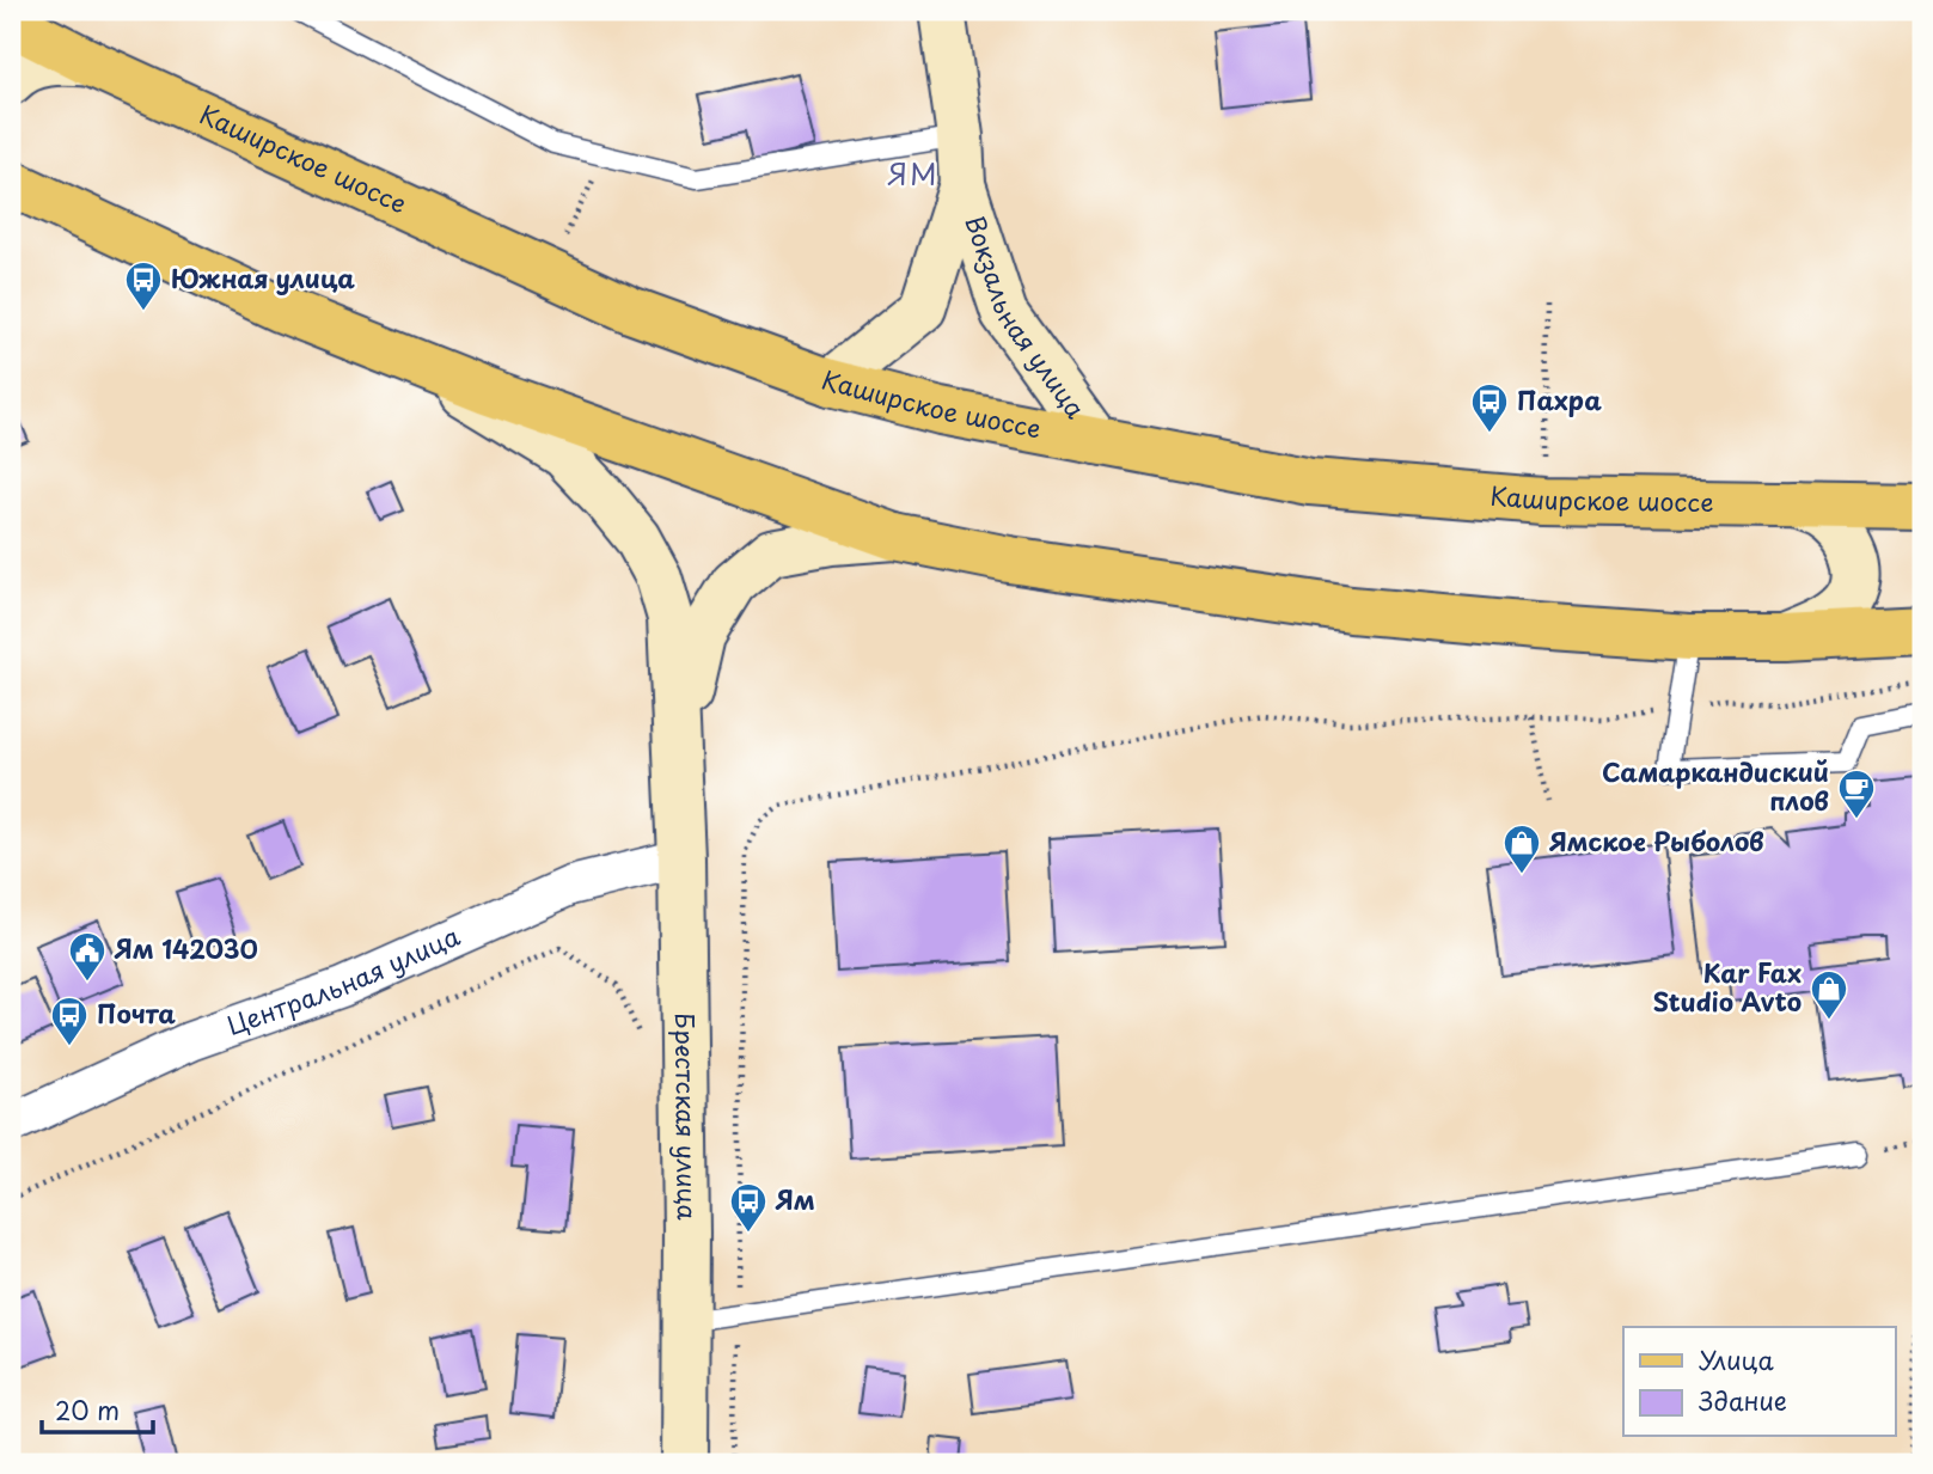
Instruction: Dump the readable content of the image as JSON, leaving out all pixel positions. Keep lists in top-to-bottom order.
{
  "streets": {
    "main road": ["Каширское шоссе", "Вокзальная улица", "Брестская улица"],
    "street": ["Центральная улица"]
  },
  "crossings": [
    ["Каширское шоссе", "Вокзальная улица"],
    ["Центральная улица", "Брестская улица"]
  ],
  "districts": ["ЯМ"],
  "places": {
    "bus stop": [
      "Южная улица",
      "Пахра",
      "Почта",
      "Ям"
    ],
    "cafe": ["Самаркандиский плов"],
    "shop": ["Ямское Рыболов", "Kar Fax Studio Avto"],
    "public building": ["Ям 142030"]
  },
  "legend": ["Улица", "Здание"],
  "scale_bar": "20 m"
}
